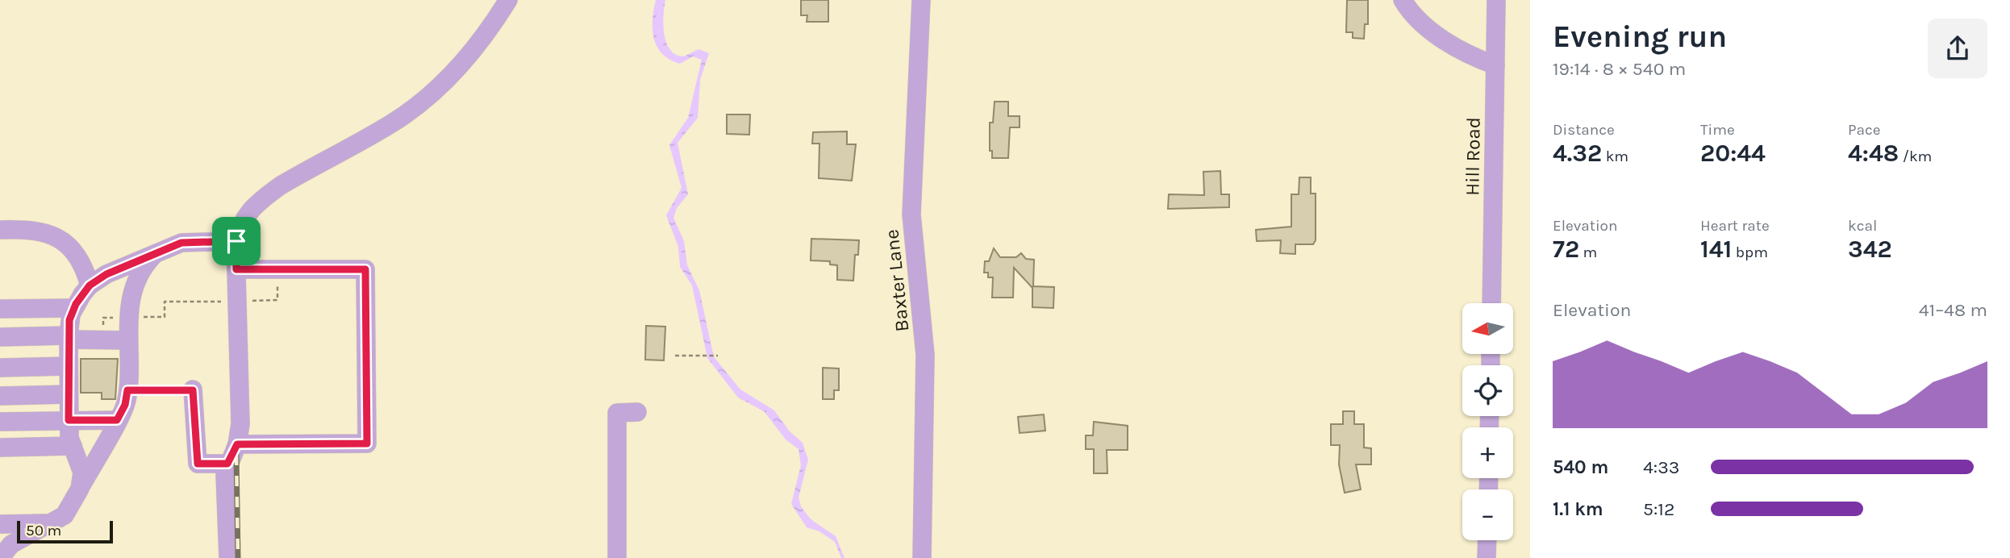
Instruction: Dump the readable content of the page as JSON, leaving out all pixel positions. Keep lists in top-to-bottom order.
{
  "streets": {
    "street": ["Hill Road", "Baxter Lane"]
  },
  "scale_bar": "50 m",
  "north": "left",
  "page": {
    "heading": ["Evening run", "19:14 · 8 × 540 m"],
    "stats": [
      ["Distance", "4.32 km"],
      ["Time", "20:44"],
      ["Pace", "4:48 /km"],
      ["Elevation", "72 m"],
      ["Heart rate", "141 bpm"],
      ["kcal", "342"]
    ],
    "chart": ["Elevation", "41–48 m"],
    "map_buttons": ["+", "−"],
    "list": [
      {
        "name": "540 m",
        "note": "4:33"
      },
      {
        "name": "1.1 km",
        "note": "5:12"
      }
    ],
    "scale": "50 m"
  }
}
